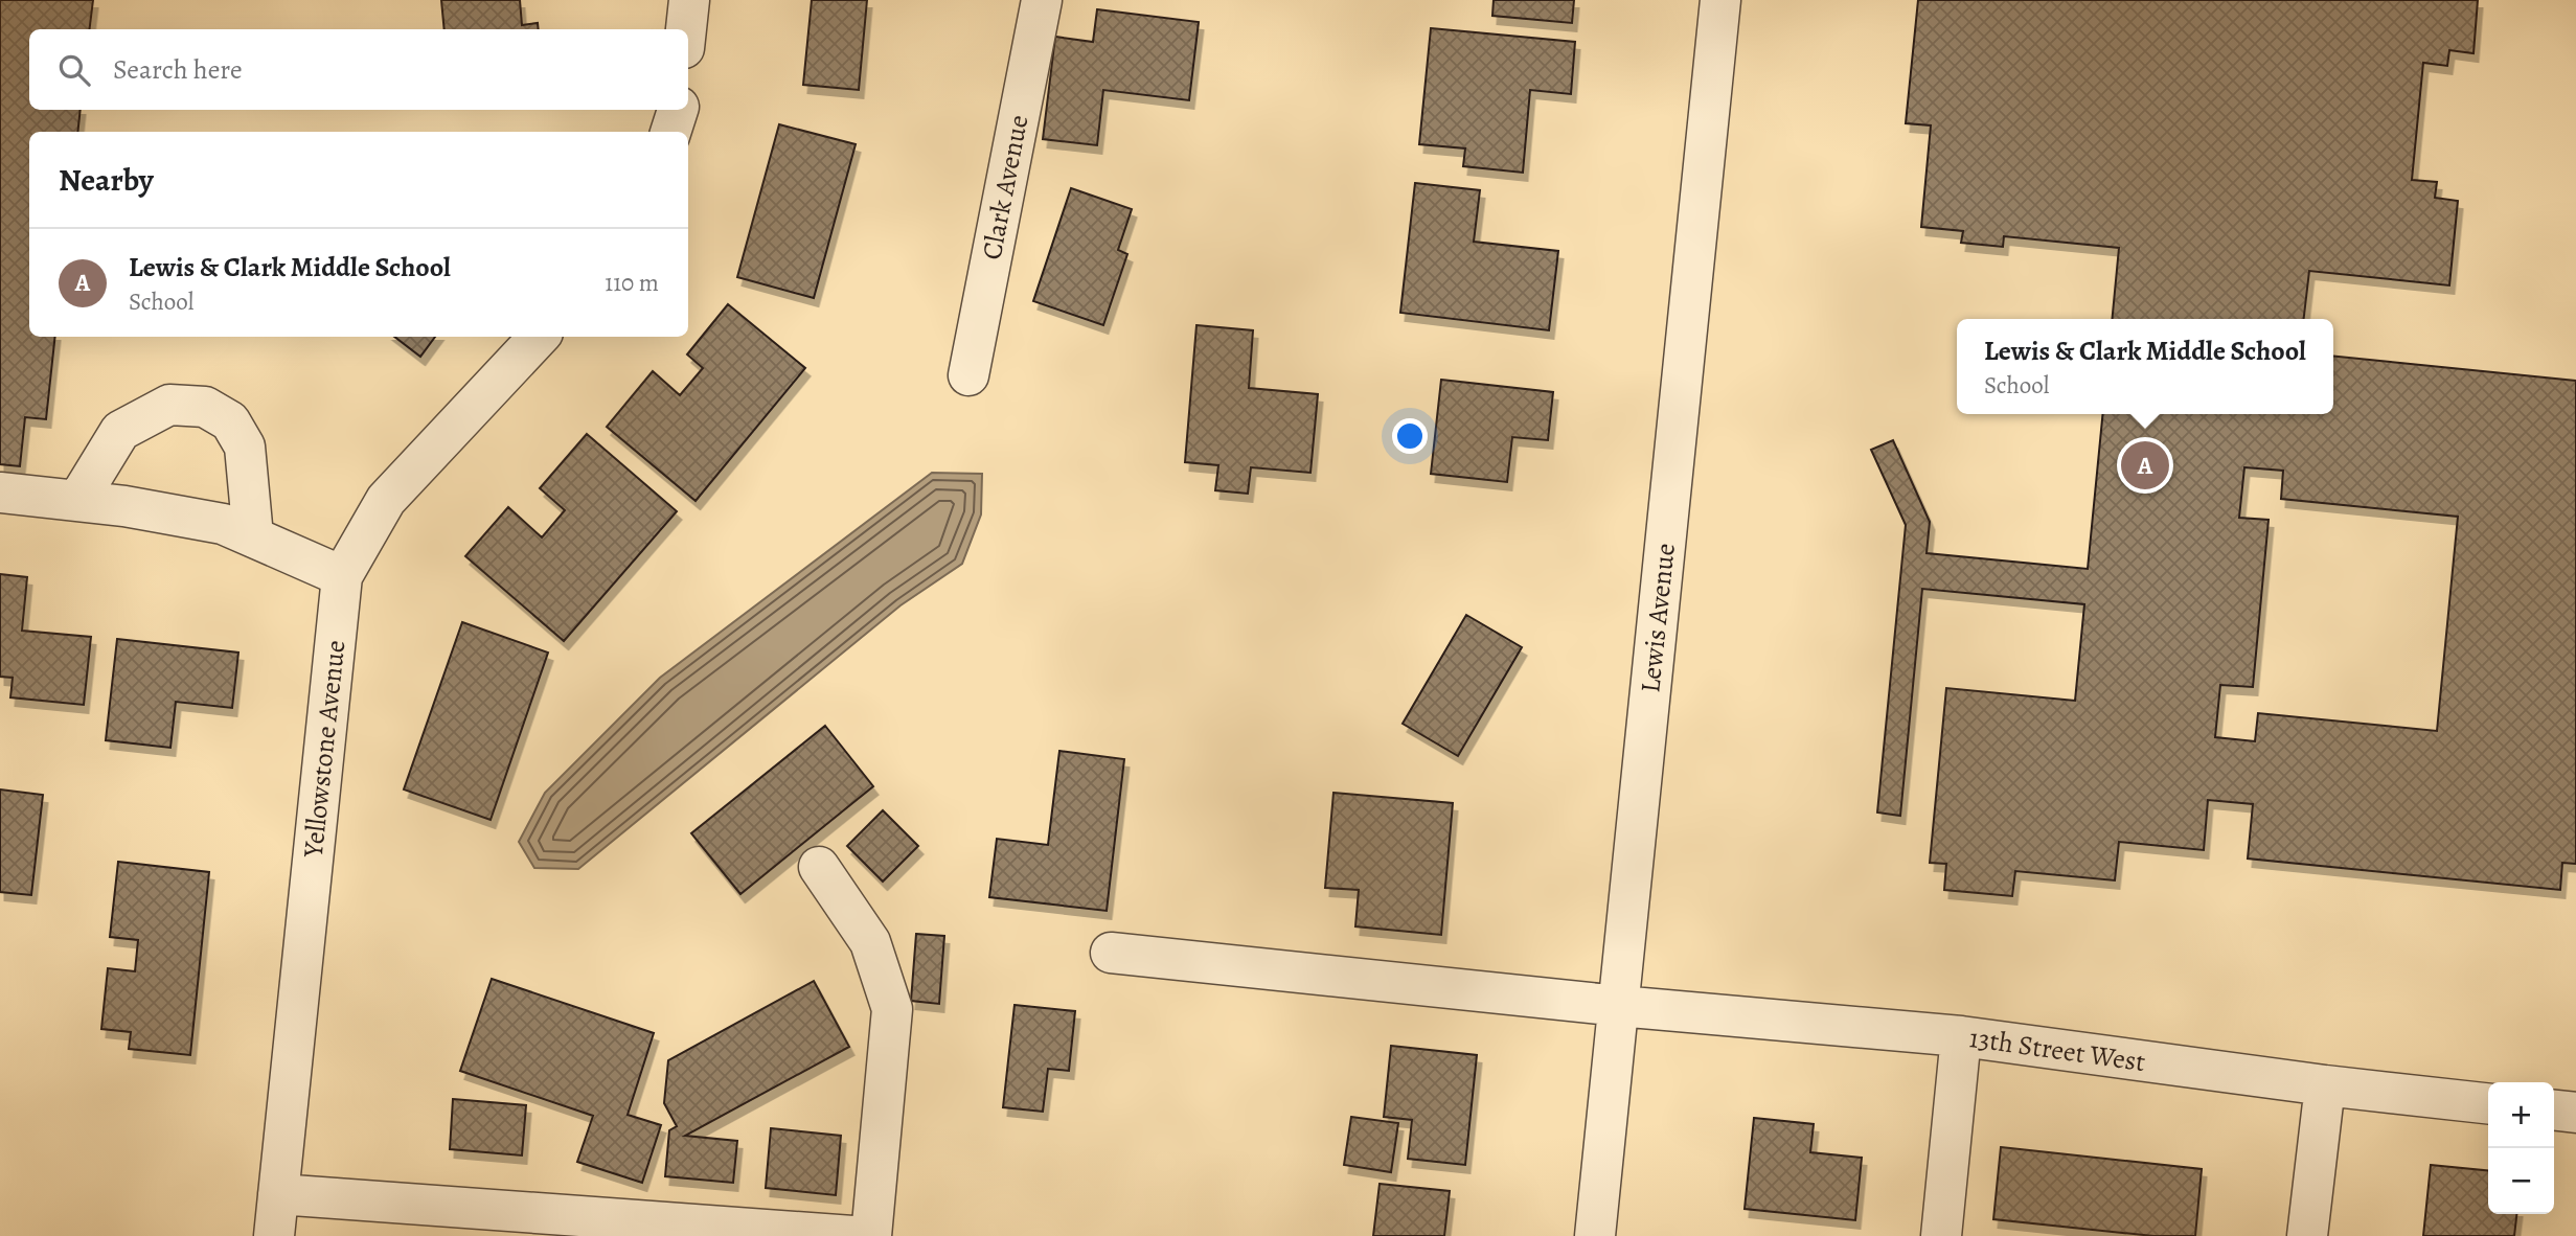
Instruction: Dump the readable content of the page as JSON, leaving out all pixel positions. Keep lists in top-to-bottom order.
{
  "streets": {
    "street": [
      "Clark Avenue",
      "Lewis Avenue",
      "Yellowstone Avenue",
      "13th Street West"
    ]
  },
  "crossings": [
    ["Lewis Avenue", "13th Street West"]
  ],
  "page": {
    "search": "Search here",
    "heading": "Nearby",
    "list": [
      {
        "mark": "A",
        "name": "Lewis & Clark Middle School",
        "note": "School",
        "value": "110 m"
      }
    ],
    "popup": ["Lewis & Clark Middle School", "School"],
    "pins": "A",
    "map_buttons": ["+", "−"]
  }
}
